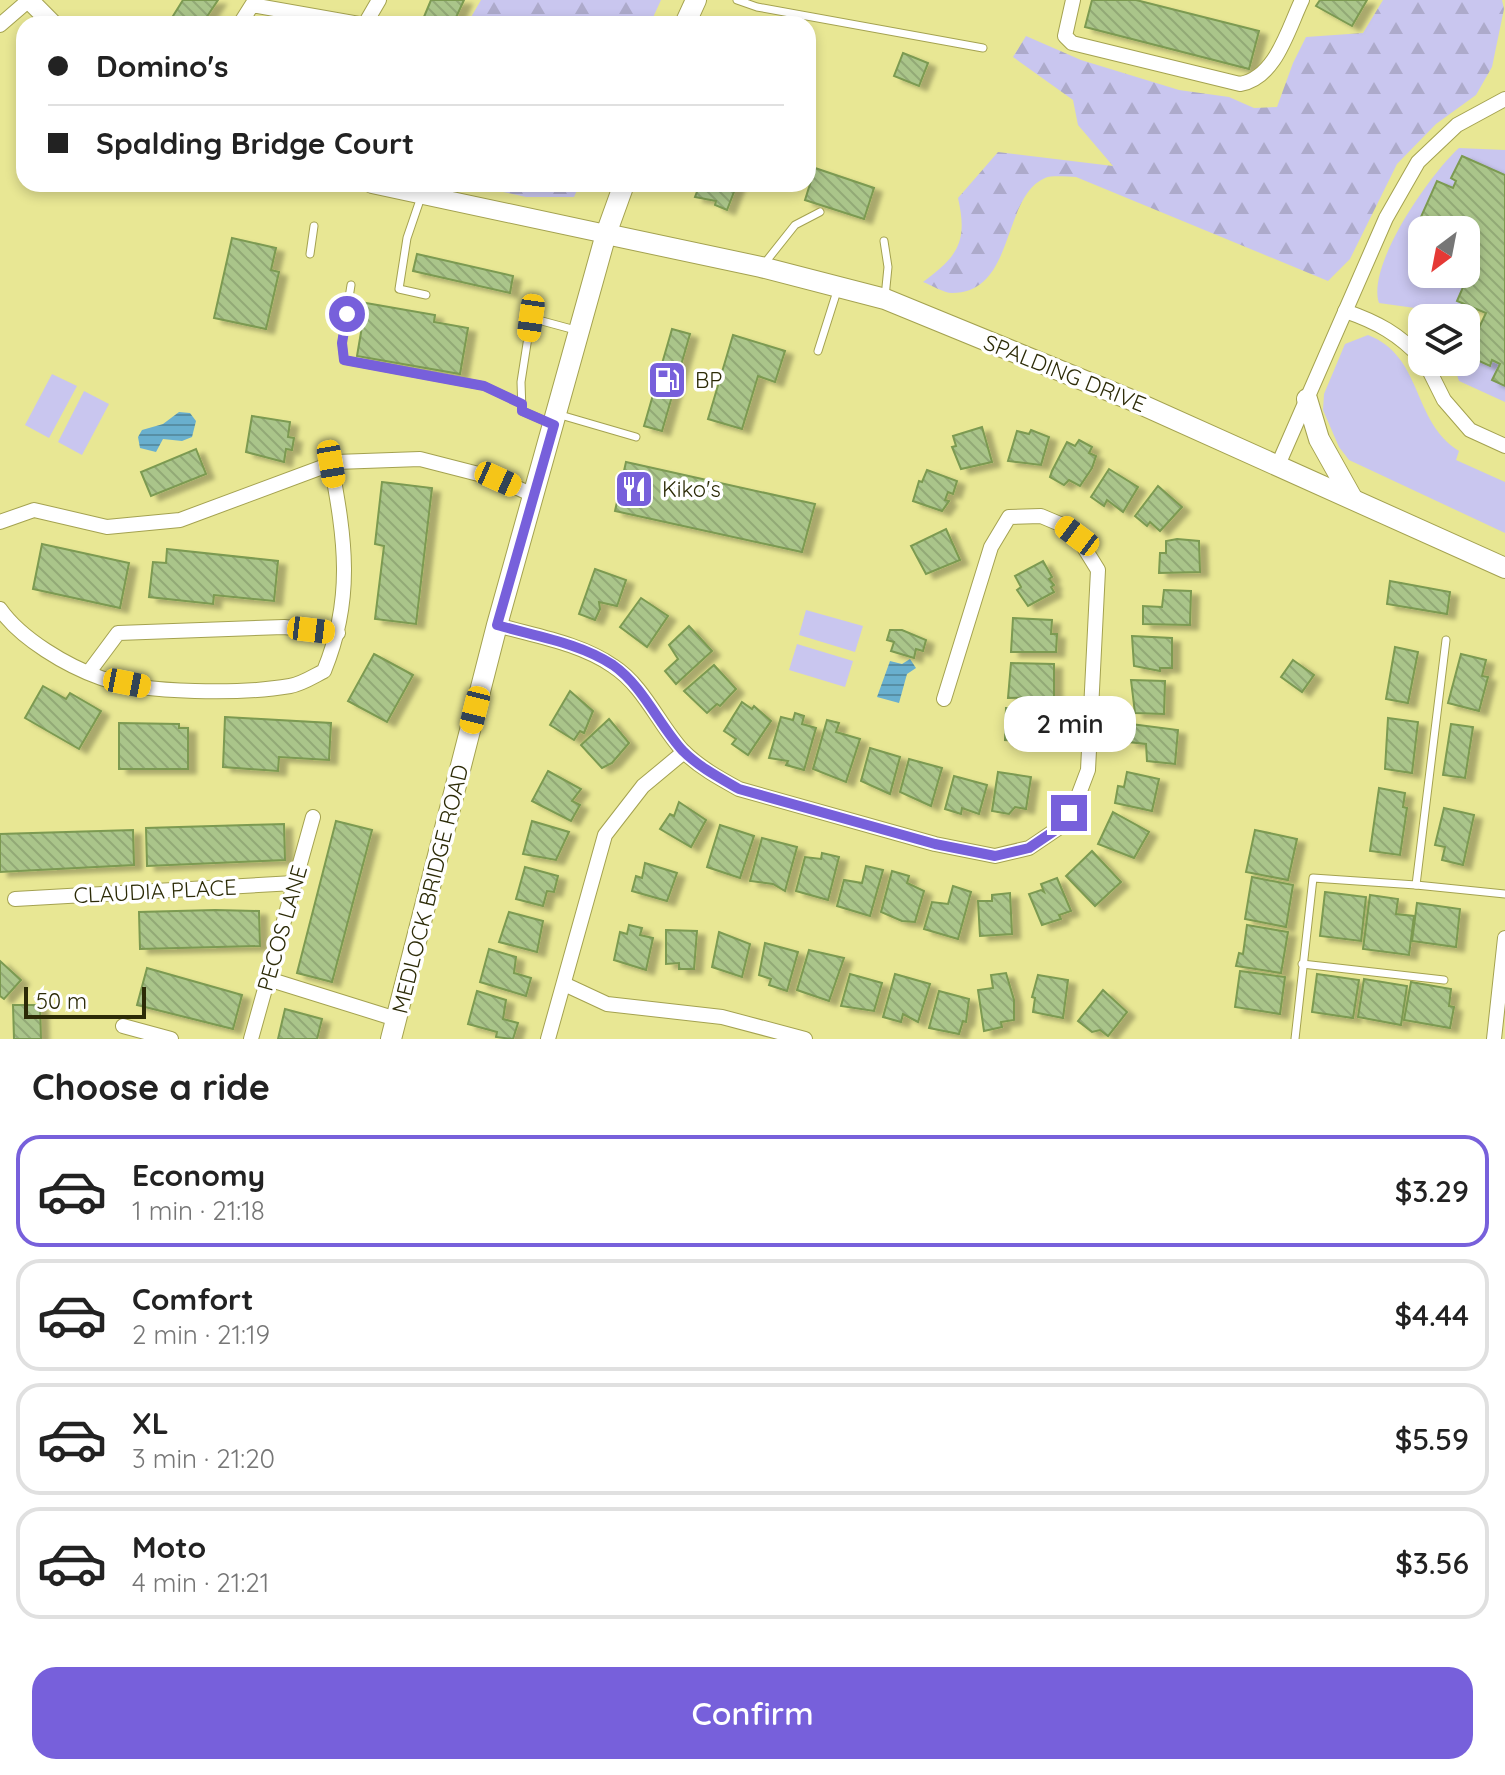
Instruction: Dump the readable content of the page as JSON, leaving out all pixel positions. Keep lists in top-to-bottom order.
{
  "streets": {
    "main road": ["SPALDING DRIVE", "MEDLOCK BRIDGE ROAD"],
    "street": ["CLAUDIA PLACE", "PECOS LANE"]
  },
  "crossings": [
    ["SPALDING DRIVE", "MEDLOCK BRIDGE ROAD"],
    ["CLAUDIA PLACE", "PECOS LANE"]
  ],
  "places": {
    "fuel station": ["BP"],
    "restaurant": ["Kiko's"]
  },
  "scale_bar": "50 m",
  "north": "bottom left",
  "page": {
    "banner": ["Domino's", "Spalding Bridge Court"],
    "bubble": "2 min",
    "scale": "50 m",
    "heading": "Choose a ride",
    "list": [
      {
        "name": "Economy",
        "note": "1 min · 21:18",
        "value": "$3.29"
      },
      {
        "name": "Comfort",
        "note": "2 min · 21:19",
        "value": "$4.44"
      },
      {
        "name": "XL",
        "note": "3 min · 21:20",
        "value": "$5.59"
      },
      {
        "name": "Moto",
        "note": "4 min · 21:21",
        "value": "$3.56"
      }
    ],
    "buttons": "Confirm"
  }
}
